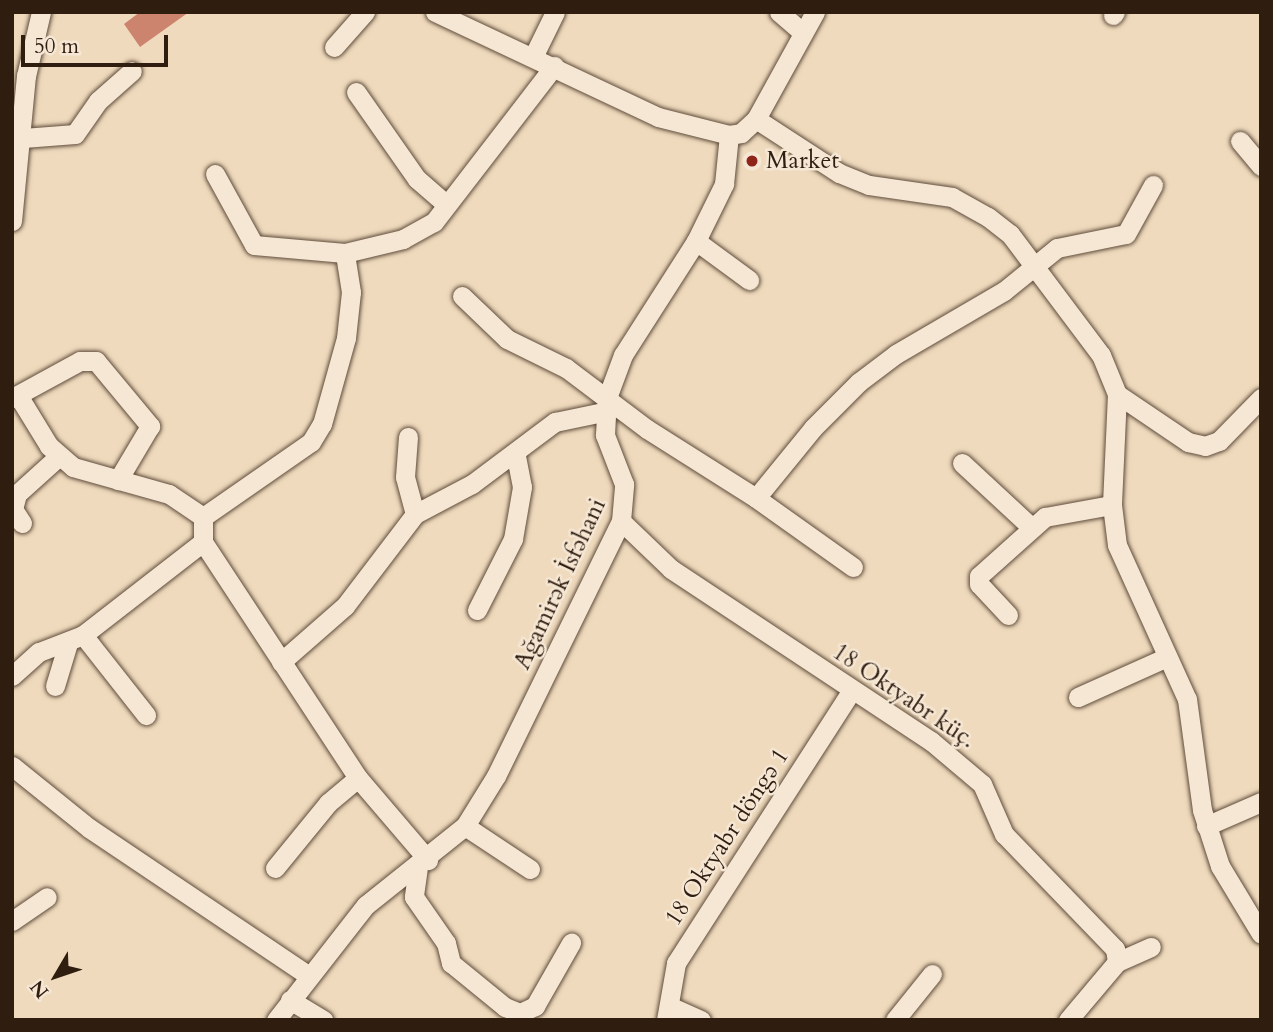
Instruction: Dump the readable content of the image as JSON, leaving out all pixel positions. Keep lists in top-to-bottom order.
{
  "streets": {
    "street": ["Ağamirək İsfəhani", "18 Oktyabr küç.", "18 Oktyabr döngə 1"]
  },
  "crossings": [
    ["Ağamirək İsfəhani", "18 Oktyabr küç."],
    ["18 Oktyabr küç.", "18 Oktyabr döngə 1"]
  ],
  "places": ["Market"],
  "scale_bar": "50 m",
  "north": "bottom left"
}
